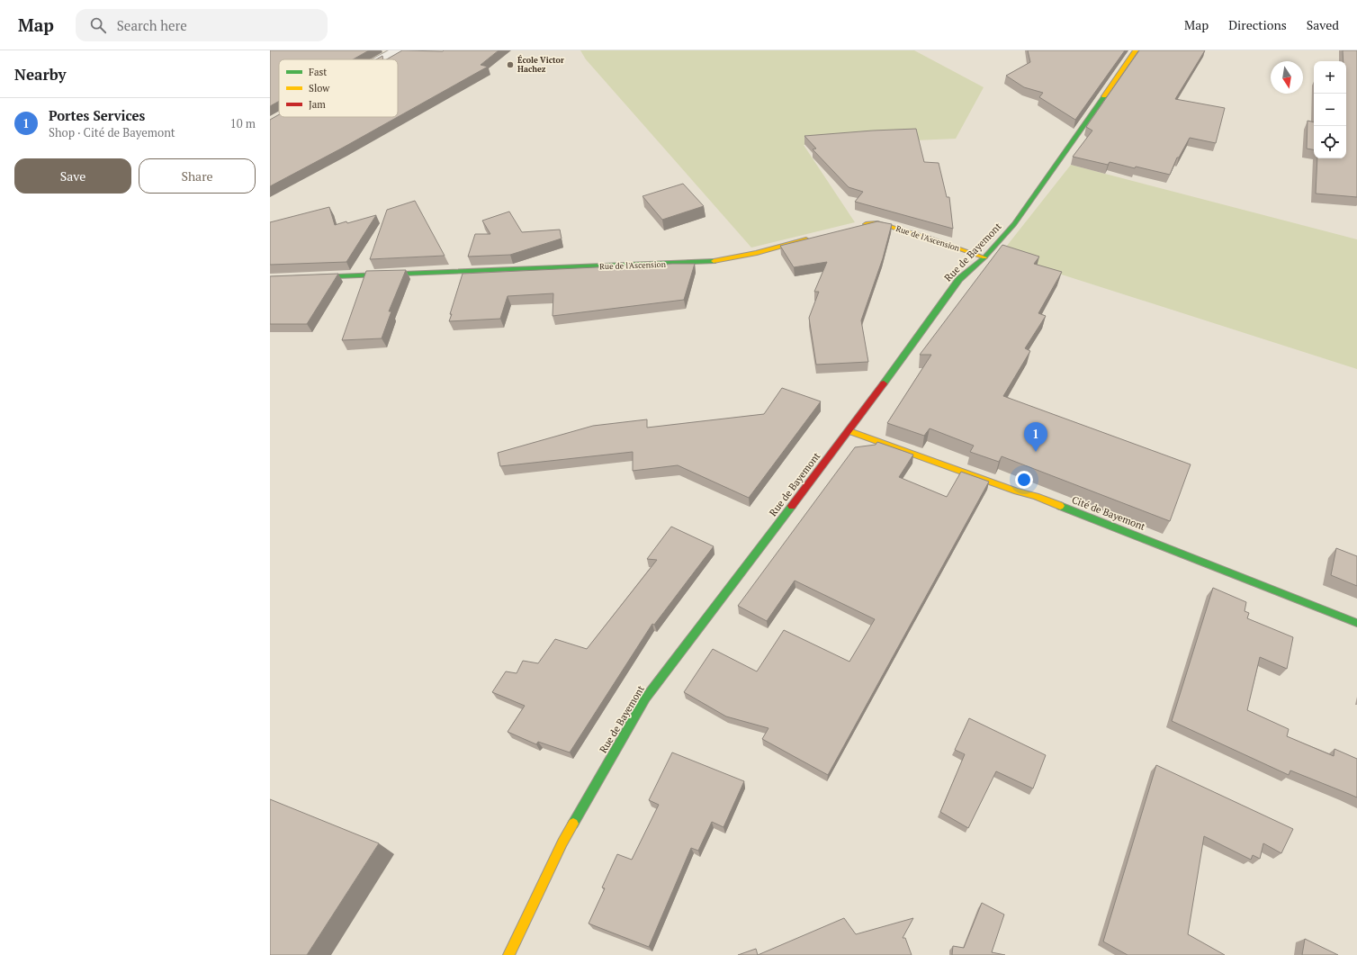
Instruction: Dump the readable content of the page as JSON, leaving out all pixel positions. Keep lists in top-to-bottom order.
{
  "streets": {
    "street": ["Rue de l'Ascension", "Rue de Bayemont", "Cité de Bayemont"]
  },
  "crossings": [
    ["Rue de l'Ascension", "Rue de Bayemont"],
    ["Rue de Bayemont", "Cité de Bayemont"]
  ],
  "places": ["École Victor Hachez"],
  "legend": ["Fast", "Slow", "Jam"],
  "north": "bottom",
  "page": {
    "header": "Map",
    "search": "Search here",
    "nav": ["Map", "Directions", "Saved"],
    "heading": "Nearby",
    "map_buttons": ["+", "−"],
    "list": [
      {
        "mark": "1",
        "name": "Portes Services",
        "note": "Shop · Cité de Bayemont",
        "value": "10 m"
      }
    ],
    "buttons": ["Save", "Share"],
    "pins": "1"
  }
}
